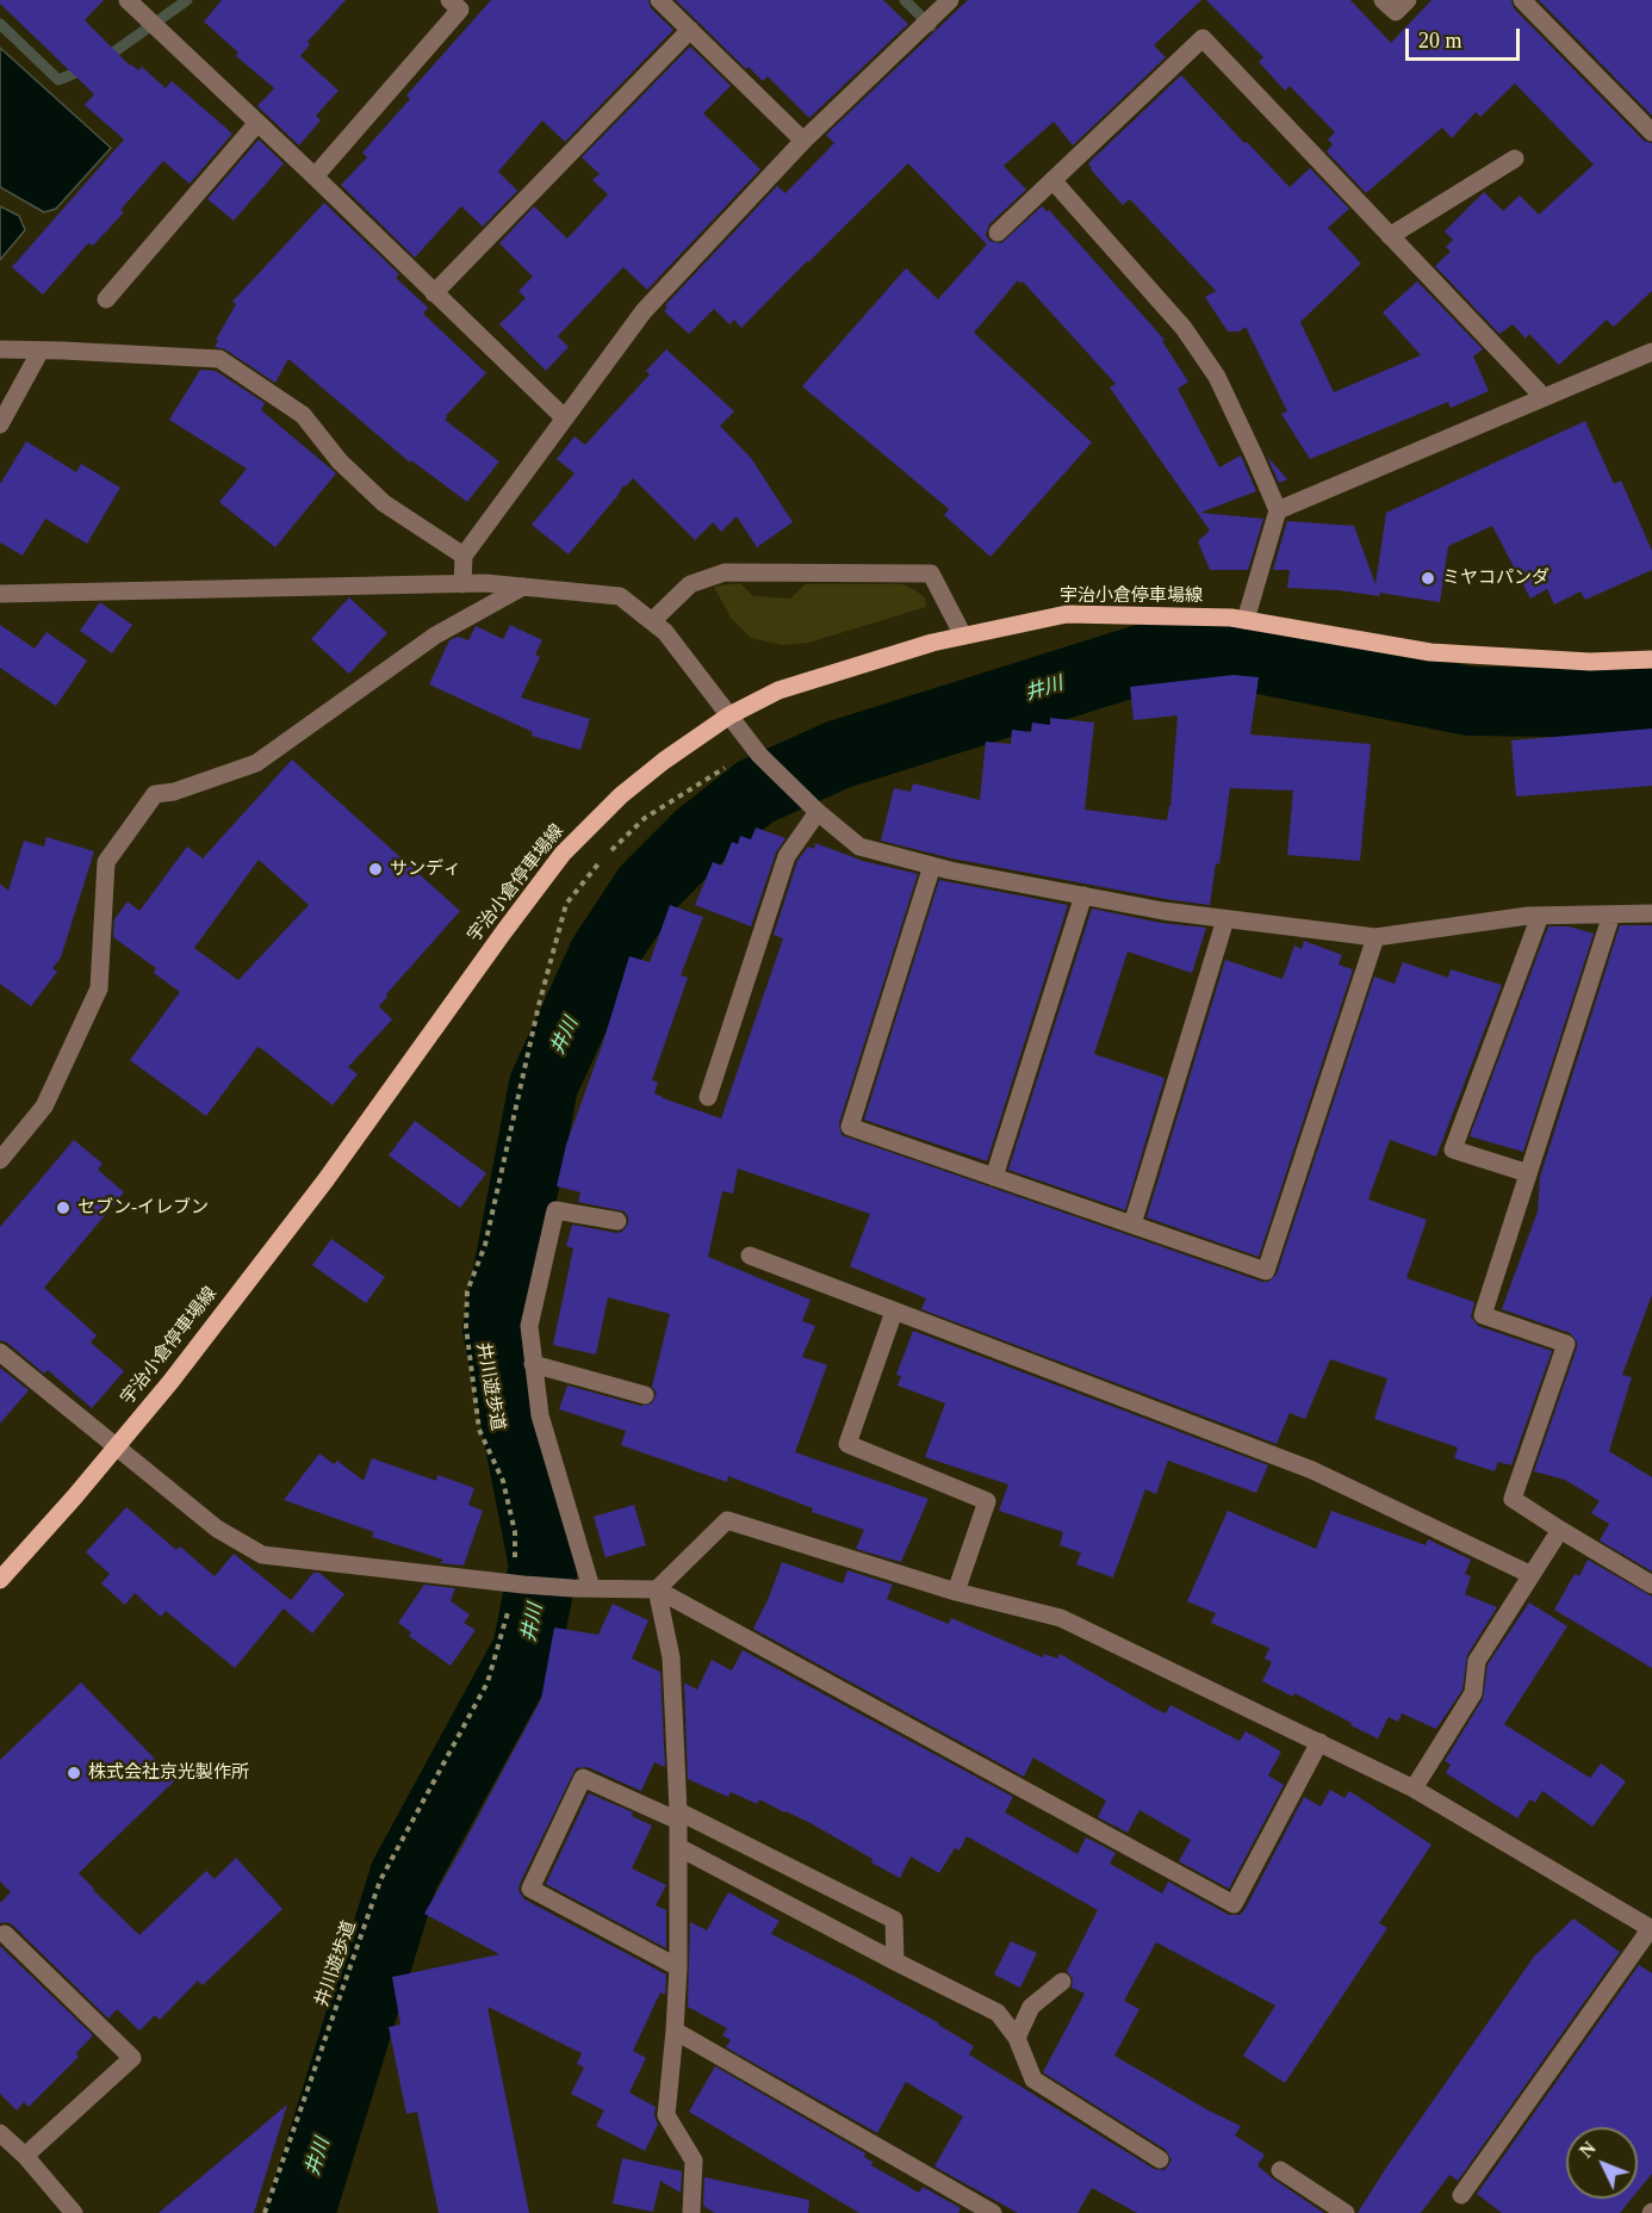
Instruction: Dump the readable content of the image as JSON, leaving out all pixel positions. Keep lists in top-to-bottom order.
{
  "streets": {
    "main road": ["宇治小倉停車場線"],
    "path": ["井川遊歩道"]
  },
  "water": ["井川"],
  "places": [
    "ミヤコパンダ",
    "サンディ",
    "セブン-イレブン",
    "株式会社京光製作所"
  ],
  "scale_bar": "20 m",
  "north": "top left"
}
